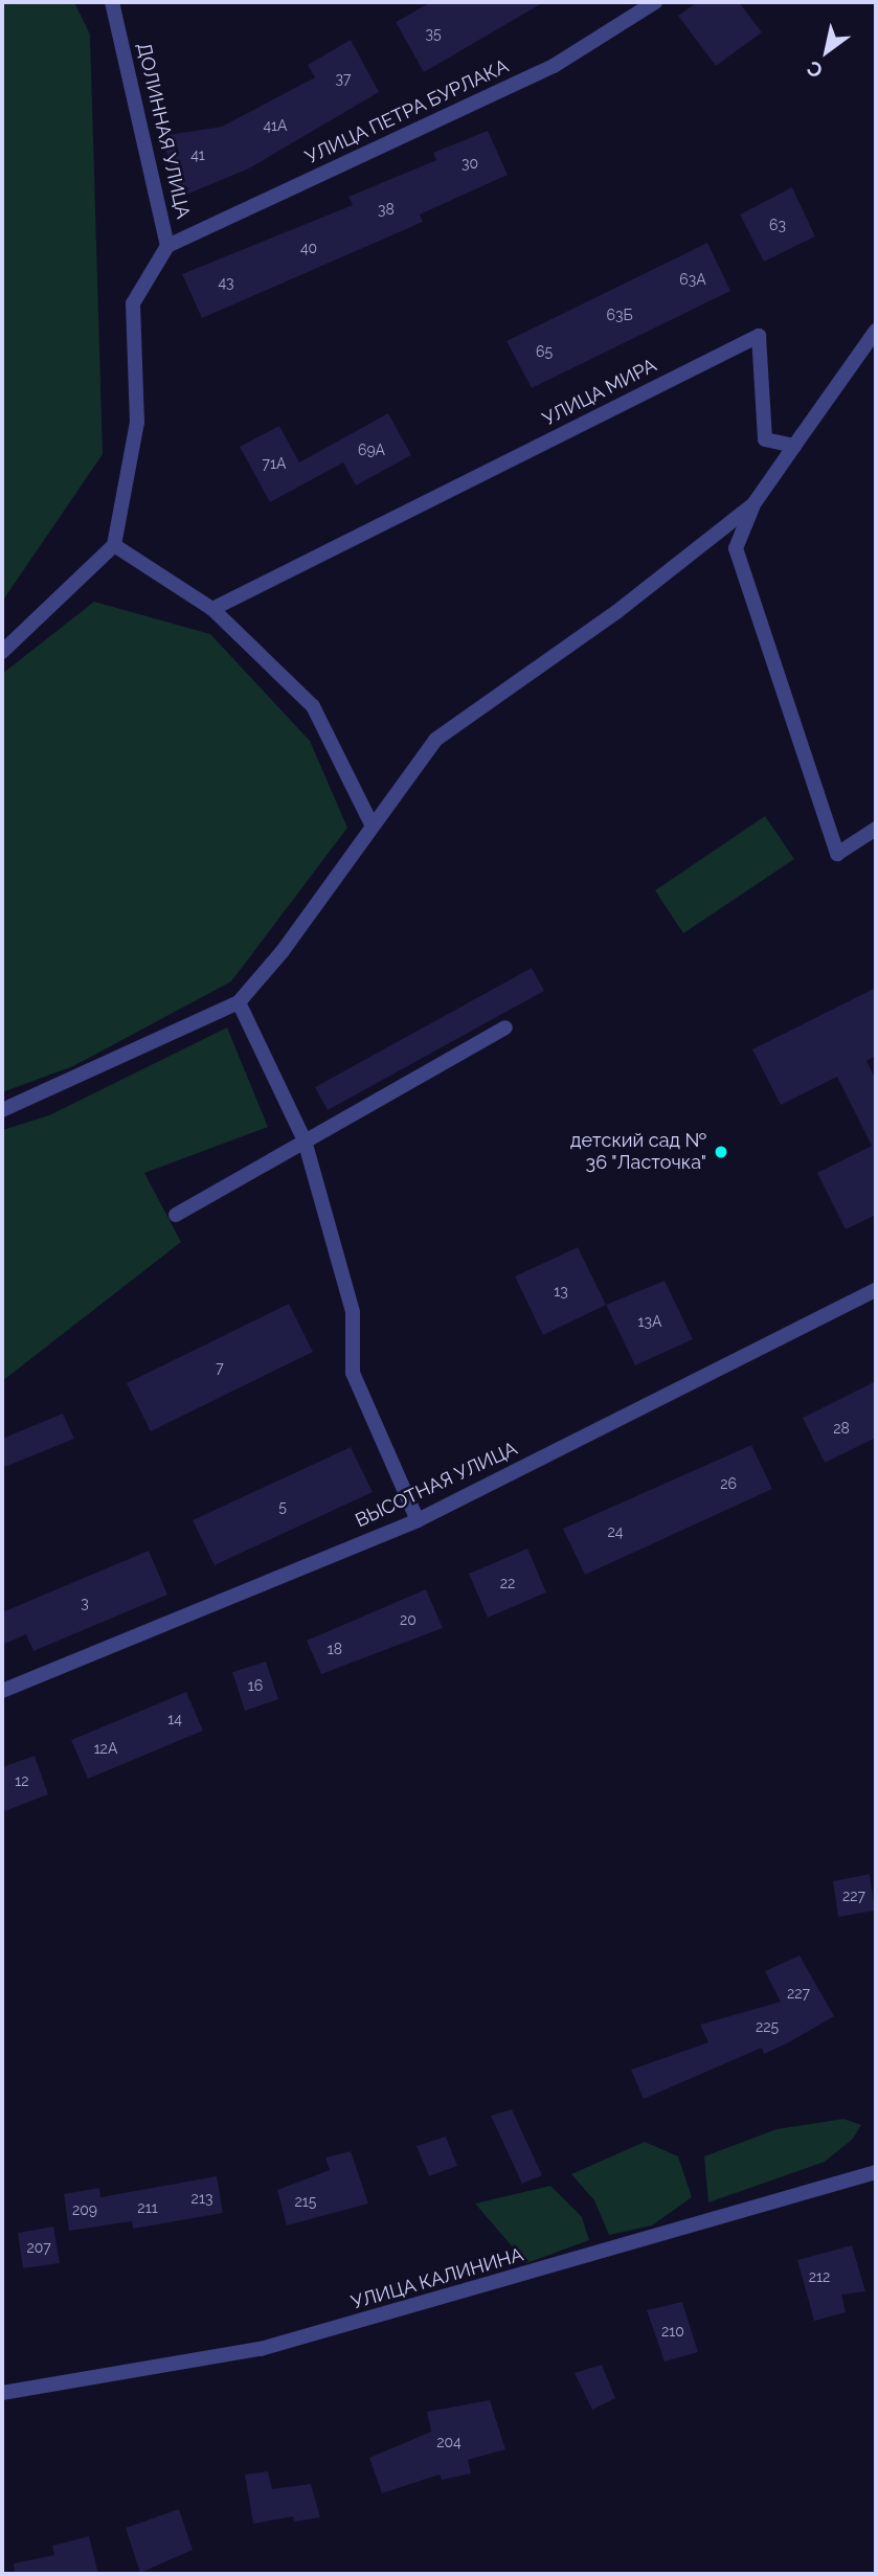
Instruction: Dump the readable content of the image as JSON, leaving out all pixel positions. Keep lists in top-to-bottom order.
{
  "streets": {
    "street": [
      "УЛИЦА ПЕТРА БУРЛАКА",
      "ДОЛИННАЯ УЛИЦА",
      "УЛИЦА МИРА",
      "ВЫСОТНАЯ УЛИЦА",
      "УЛИЦА КАЛИНИНА"
    ]
  },
  "crossings": [
    ["УЛИЦА ПЕТРА БУРЛАКА", "ДОЛИННАЯ УЛИЦА"]
  ],
  "places": ["детский сад № 36 \"Ласточка\""],
  "house_numbers": [
    "35",
    "37",
    "41А",
    "41",
    "30",
    "38",
    "63",
    "40",
    "63А",
    "43",
    "63Б",
    "65",
    "69А",
    "71А",
    "13",
    "13А",
    "7",
    "28",
    "26",
    "5",
    "24",
    "22",
    "3",
    "20",
    "18",
    "16",
    "14",
    "12А",
    "12",
    "227",
    "227",
    "225",
    "213",
    "215",
    "211",
    "209",
    "207",
    "212",
    "210",
    "204"
  ],
  "north": "bottom left"
}
